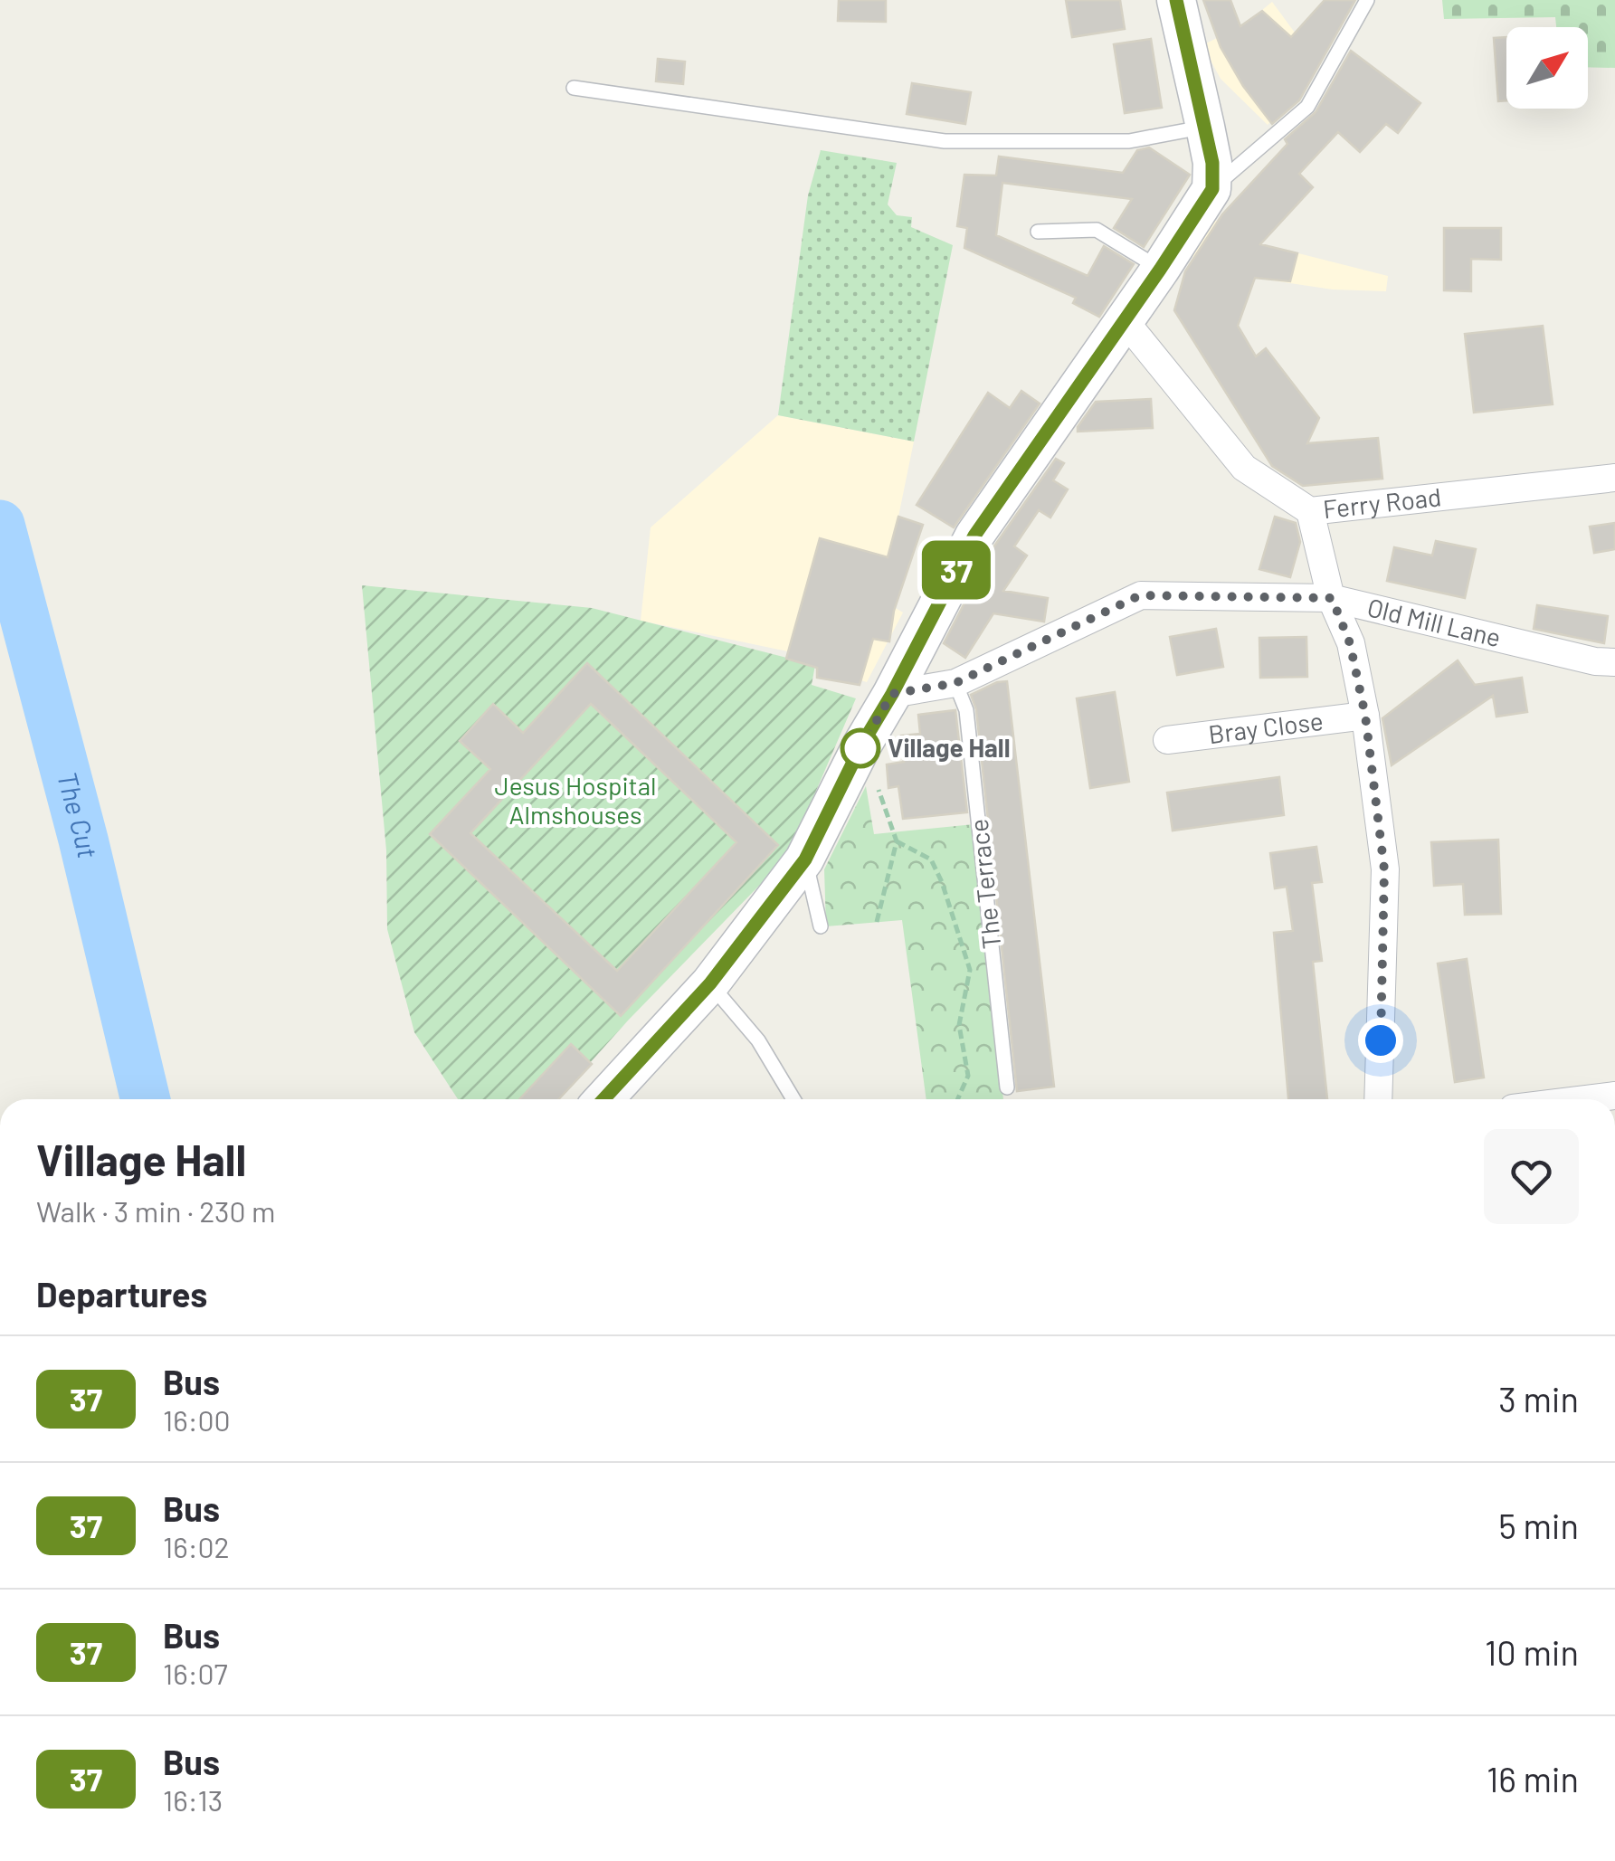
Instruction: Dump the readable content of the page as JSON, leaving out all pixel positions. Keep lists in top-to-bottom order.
{
  "streets": {
    "street": ["Ferry Road", "Old Mill Lane", "Bray Close"],
    "lane": ["The Terrace"]
  },
  "crossings": [
    ["Old Mill Lane", "The Terrace"]
  ],
  "water": ["The Cut"],
  "parks": ["Jesus Hospital Almshouses"],
  "places": ["Village Hall"],
  "lines": ["bus line 37"],
  "north": "top right",
  "page": {
    "on_map": "37",
    "heading": [
      ["Village Hall", "Walk · 3 min · 230 m"],
      "Departures"
    ],
    "list": [
      {
        "mark": "37",
        "name": "Bus",
        "note": "16:00",
        "value": "3 min"
      },
      {
        "mark": "37",
        "name": "Bus",
        "note": "16:02",
        "value": "5 min"
      },
      {
        "mark": "37",
        "name": "Bus",
        "note": "16:07",
        "value": "10 min"
      },
      {
        "mark": "37",
        "name": "Bus",
        "note": "16:13",
        "value": "16 min"
      }
    ]
  }
}
